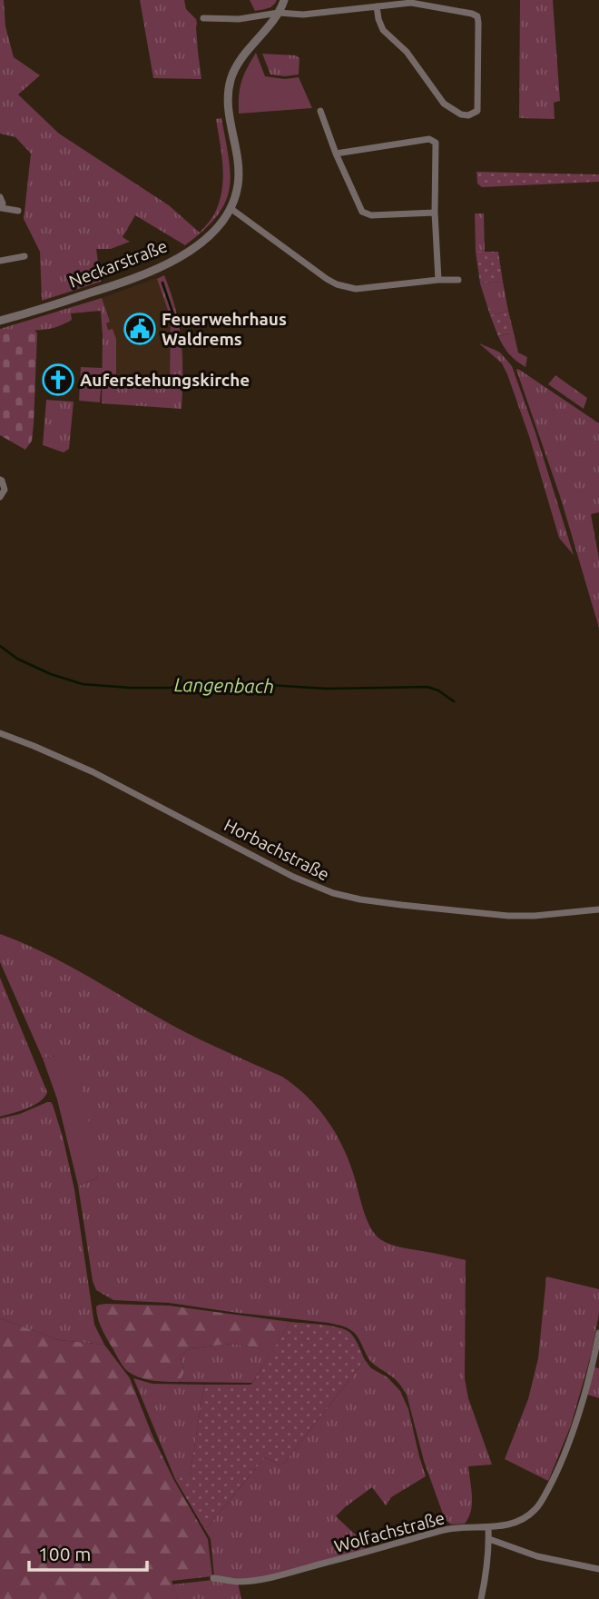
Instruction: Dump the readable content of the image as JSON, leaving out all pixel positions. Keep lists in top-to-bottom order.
{
  "streets": {
    "street": ["Neckarstraße", "Horbachstraße", "Wolfachstraße"]
  },
  "water": ["Langenbach"],
  "places": {
    "public building": ["Feuerwehrhaus Waldrems"],
    "church": ["Auferstehungskirche"]
  },
  "scale_bar": "100 m"
}
